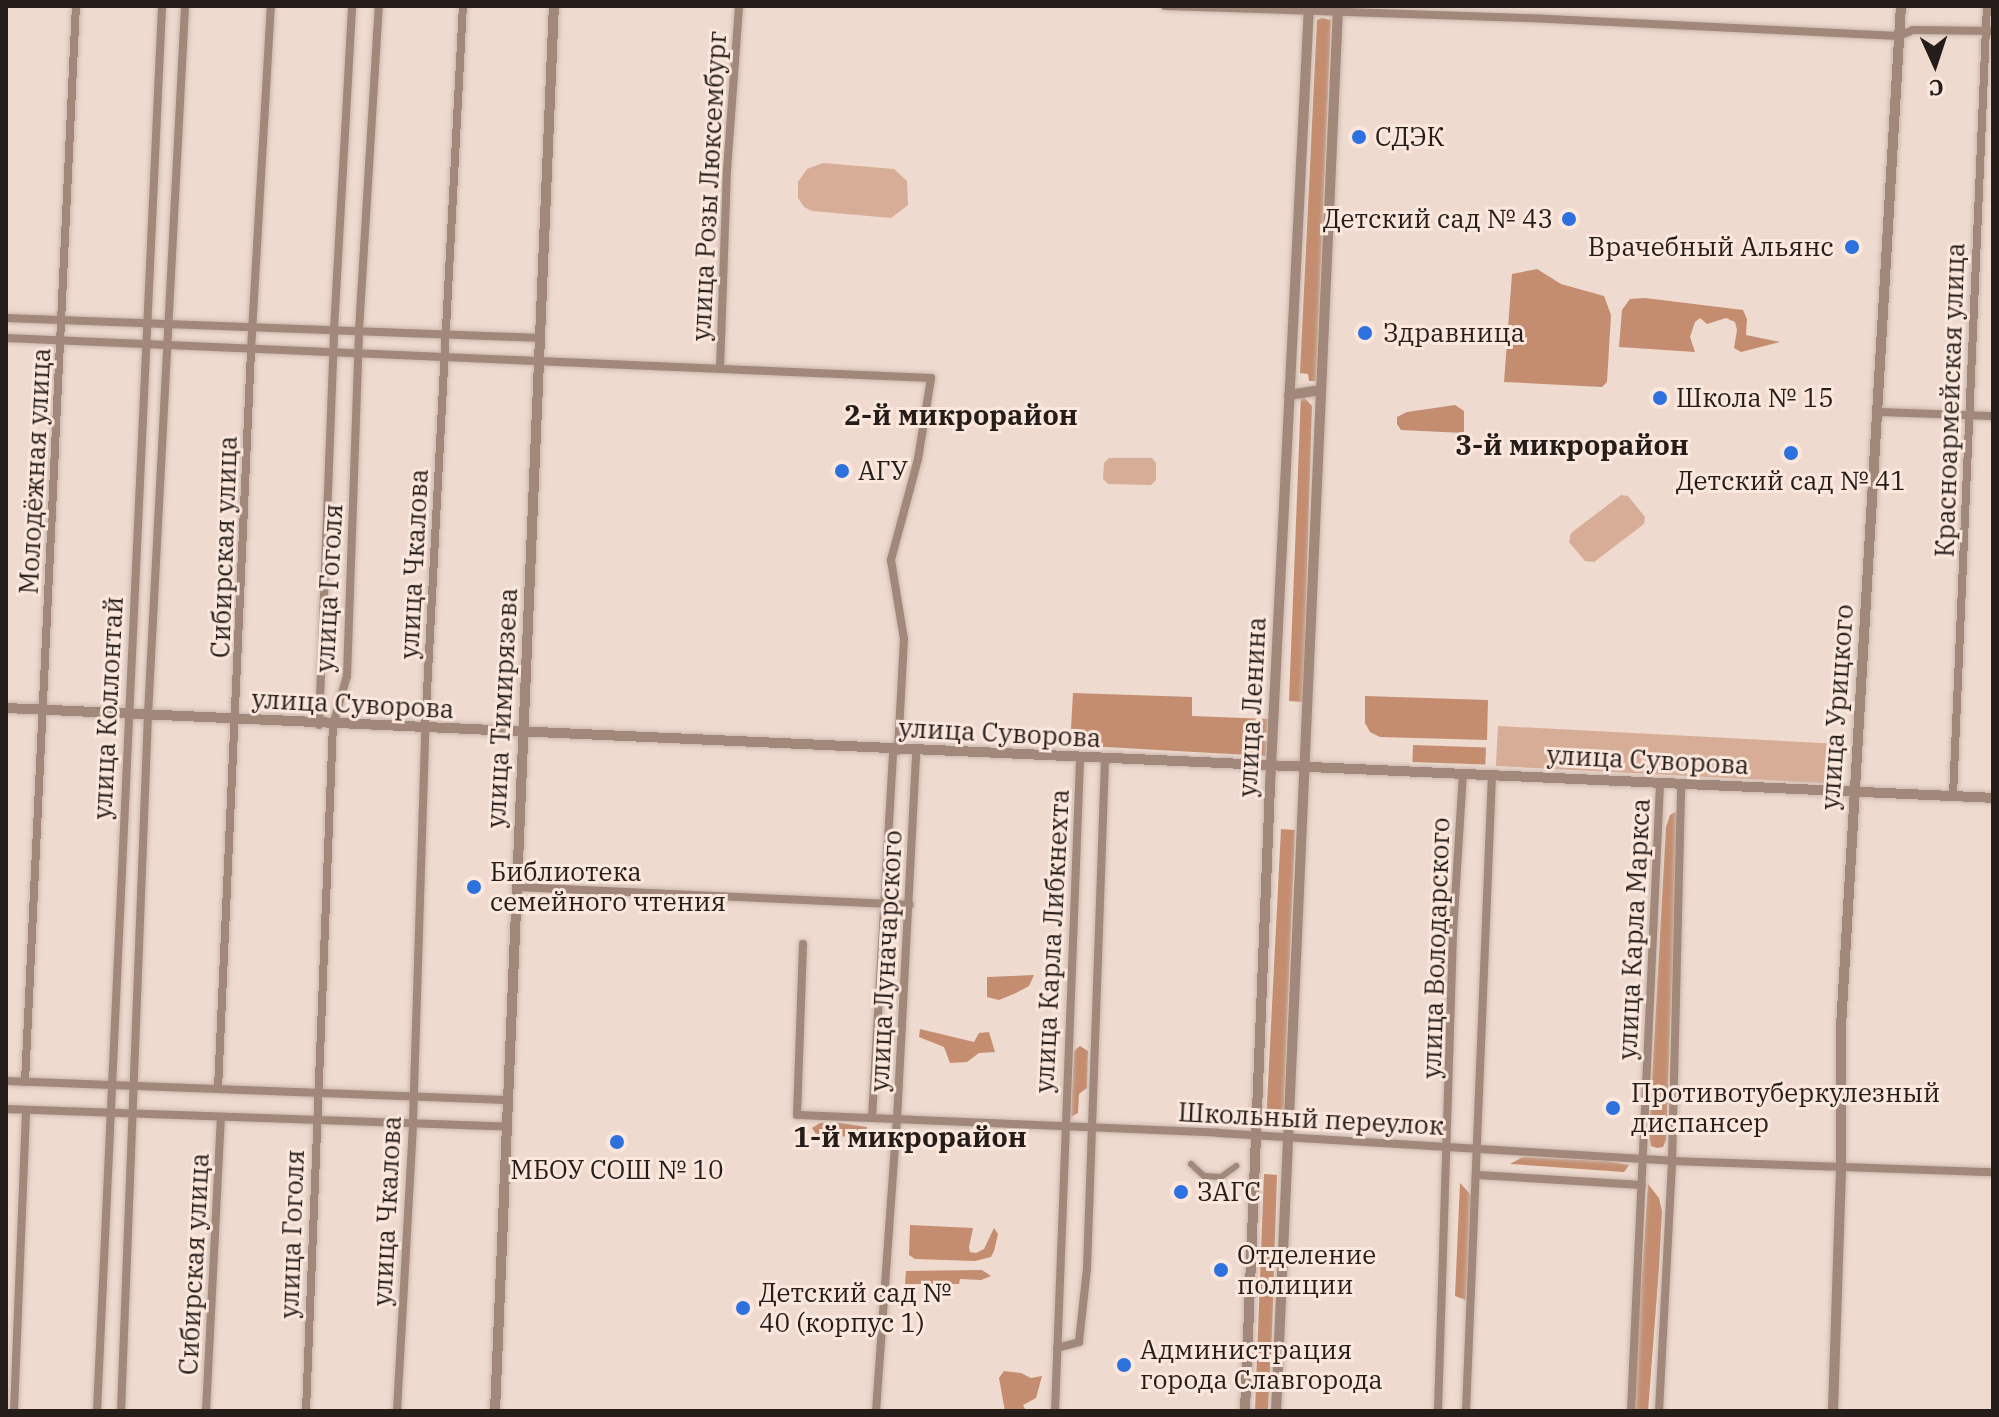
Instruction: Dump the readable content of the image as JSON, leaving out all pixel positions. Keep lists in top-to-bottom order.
{
  "streets": {
    "street": [
      "улица Розы Люксембург",
      "Красноармейская улица",
      "Молодёжная улица",
      "Сибирская улица",
      "улица Чкалова",
      "улица Гоголя",
      "улица Суворова",
      "улица Ленина",
      "улица Урицкого",
      "улица Коллонтай",
      "улица Тимирязева",
      "улица Карла Маркса",
      "улица Карла Либкнехта",
      "улица Володарского",
      "улица Луначарского",
      "Школьный переулок"
    ]
  },
  "crossings": [
    ["улица Розы Люксембург", "улица Луначарского"],
    ["Красноармейская улица", "улица Суворова"],
    ["Молодёжная улица", "улица Суворова"],
    ["Сибирская улица", "улица Суворова"],
    ["улица Чкалова", "улица Суворова"],
    ["улица Гоголя", "улица Суворова"],
    ["улица Суворова", "улица Ленина"],
    ["улица Суворова", "улица Урицкого"],
    ["улица Суворова", "улица Коллонтай"],
    ["улица Суворова", "улица Тимирязева"],
    ["улица Суворова", "улица Карла Маркса"],
    ["улица Суворова", "улица Карла Либкнехта"],
    ["улица Суворова", "улица Володарского"],
    ["улица Суворова", "улица Луначарского"],
    ["улица Ленина", "Школьный переулок"],
    ["улица Урицкого", "Школьный переулок"],
    ["улица Карла Маркса", "Школьный переулок"],
    ["улица Карла Либкнехта", "Школьный переулок"],
    ["улица Володарского", "Школьный переулок"],
    ["улица Луначарского", "Школьный переулок"]
  ],
  "districts": ["2-й микрорайон", "3-й микрорайон", "1-й микрорайон"],
  "places": [
    "СДЭК",
    "Детский сад № 43",
    "Врачебный Альянс",
    "Здравница",
    "Школа № 15",
    "Детский сад № 41",
    "АГУ",
    "Библиотека семейного чтения",
    "Противотуберкулезный диспансер",
    "МБОУ СОШ № 10",
    "ЗАГС",
    "Отделение полиции",
    "Детский сад № 40 (корпус 1)",
    "Администрация города Славгорода"
  ],
  "north": "bottom"
}
